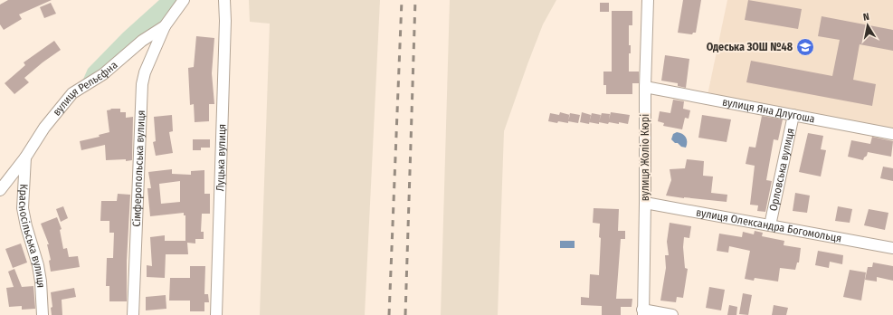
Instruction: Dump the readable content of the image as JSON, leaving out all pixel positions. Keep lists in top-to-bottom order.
{
  "streets": {
    "street": [
      "вулиця Рельєфна",
      "вулиця Яна Длугоша",
      "Луцька вулиця",
      "вулиця Жоліо Кюрі",
      "Сімферопольська вулиця",
      "Орловська вулиця",
      "вулиця Олександра Богомольця",
      "Красносільська вулиця"
    ]
  },
  "crossings": [
    ["вулиця Рельєфна", "Сімферопольська вулиця"],
    ["вулиця Рельєфна", "Красносільська вулиця"],
    ["вулиця Яна Длугоша", "вулиця Жоліо Кюрі"],
    ["вулиця Яна Длугоша", "Орловська вулиця"],
    ["вулиця Жоліо Кюрі", "вулиця Олександра Богомольця"],
    ["Орловська вулиця", "вулиця Олександра Богомольця"]
  ],
  "places": {
    "school or university": ["Одеська ЗОШ №48"]
  },
  "north": "top"
}
